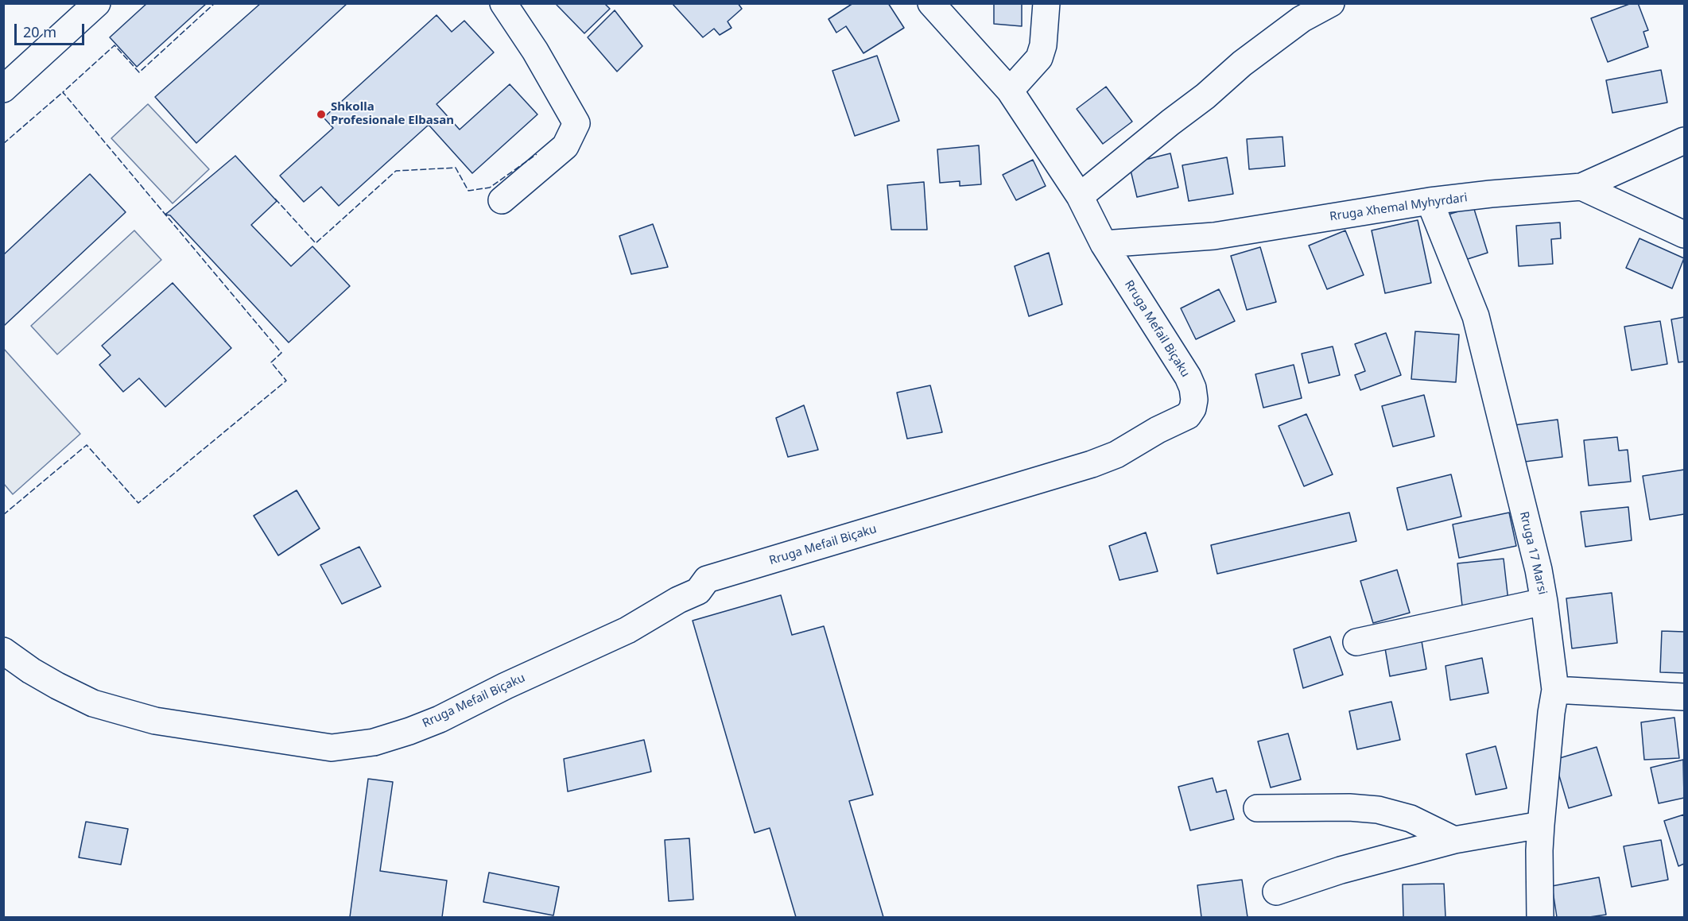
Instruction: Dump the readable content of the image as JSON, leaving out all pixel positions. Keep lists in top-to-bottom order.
{
  "streets": {
    "street": ["Rruga Xhemal Myhyrdari", "Rruga Mefail Biçaku", "Rruga 17 Marsi"]
  },
  "crossings": [
    ["Rruga Xhemal Myhyrdari", "Rruga Mefail Biçaku"],
    ["Rruga Xhemal Myhyrdari", "Rruga 17 Marsi"]
  ],
  "places": ["Shkolla Profesionale Elbasan"],
  "scale_bar": "20 m"
}
